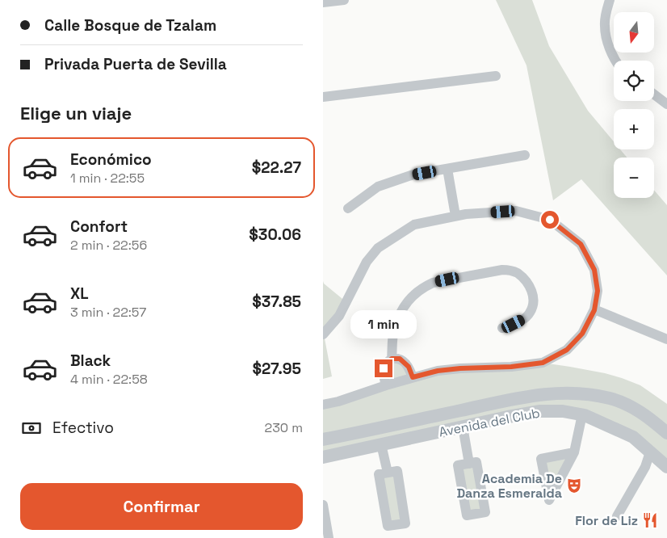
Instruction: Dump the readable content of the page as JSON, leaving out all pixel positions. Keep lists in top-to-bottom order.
{
  "streets": {
    "street": ["Avenida del Club"]
  },
  "places": {
    "theatre": ["Academia De Danza Esmeralda"],
    "restaurant": ["Flor de Liz"]
  },
  "north": "bottom",
  "page": {
    "banner": ["Calle Bosque de Tzalam", "Privada Puerta de Sevilla"],
    "map_buttons": ["+", "−"],
    "heading": "Elige un viaje",
    "list": [
      {
        "name": "Económico",
        "note": "1 min · 22:55",
        "value": "$22.27"
      },
      {
        "name": "Confort",
        "note": "2 min · 22:56",
        "value": "$30.06"
      },
      {
        "name": "XL",
        "note": "3 min · 22:57",
        "value": "$37.85"
      },
      {
        "name": "Black",
        "note": "4 min · 22:58",
        "value": "$27.95"
      }
    ],
    "bubble": "1 min",
    "pay": ["Efectivo", "230 m"],
    "buttons": "Confirmar"
  }
}
